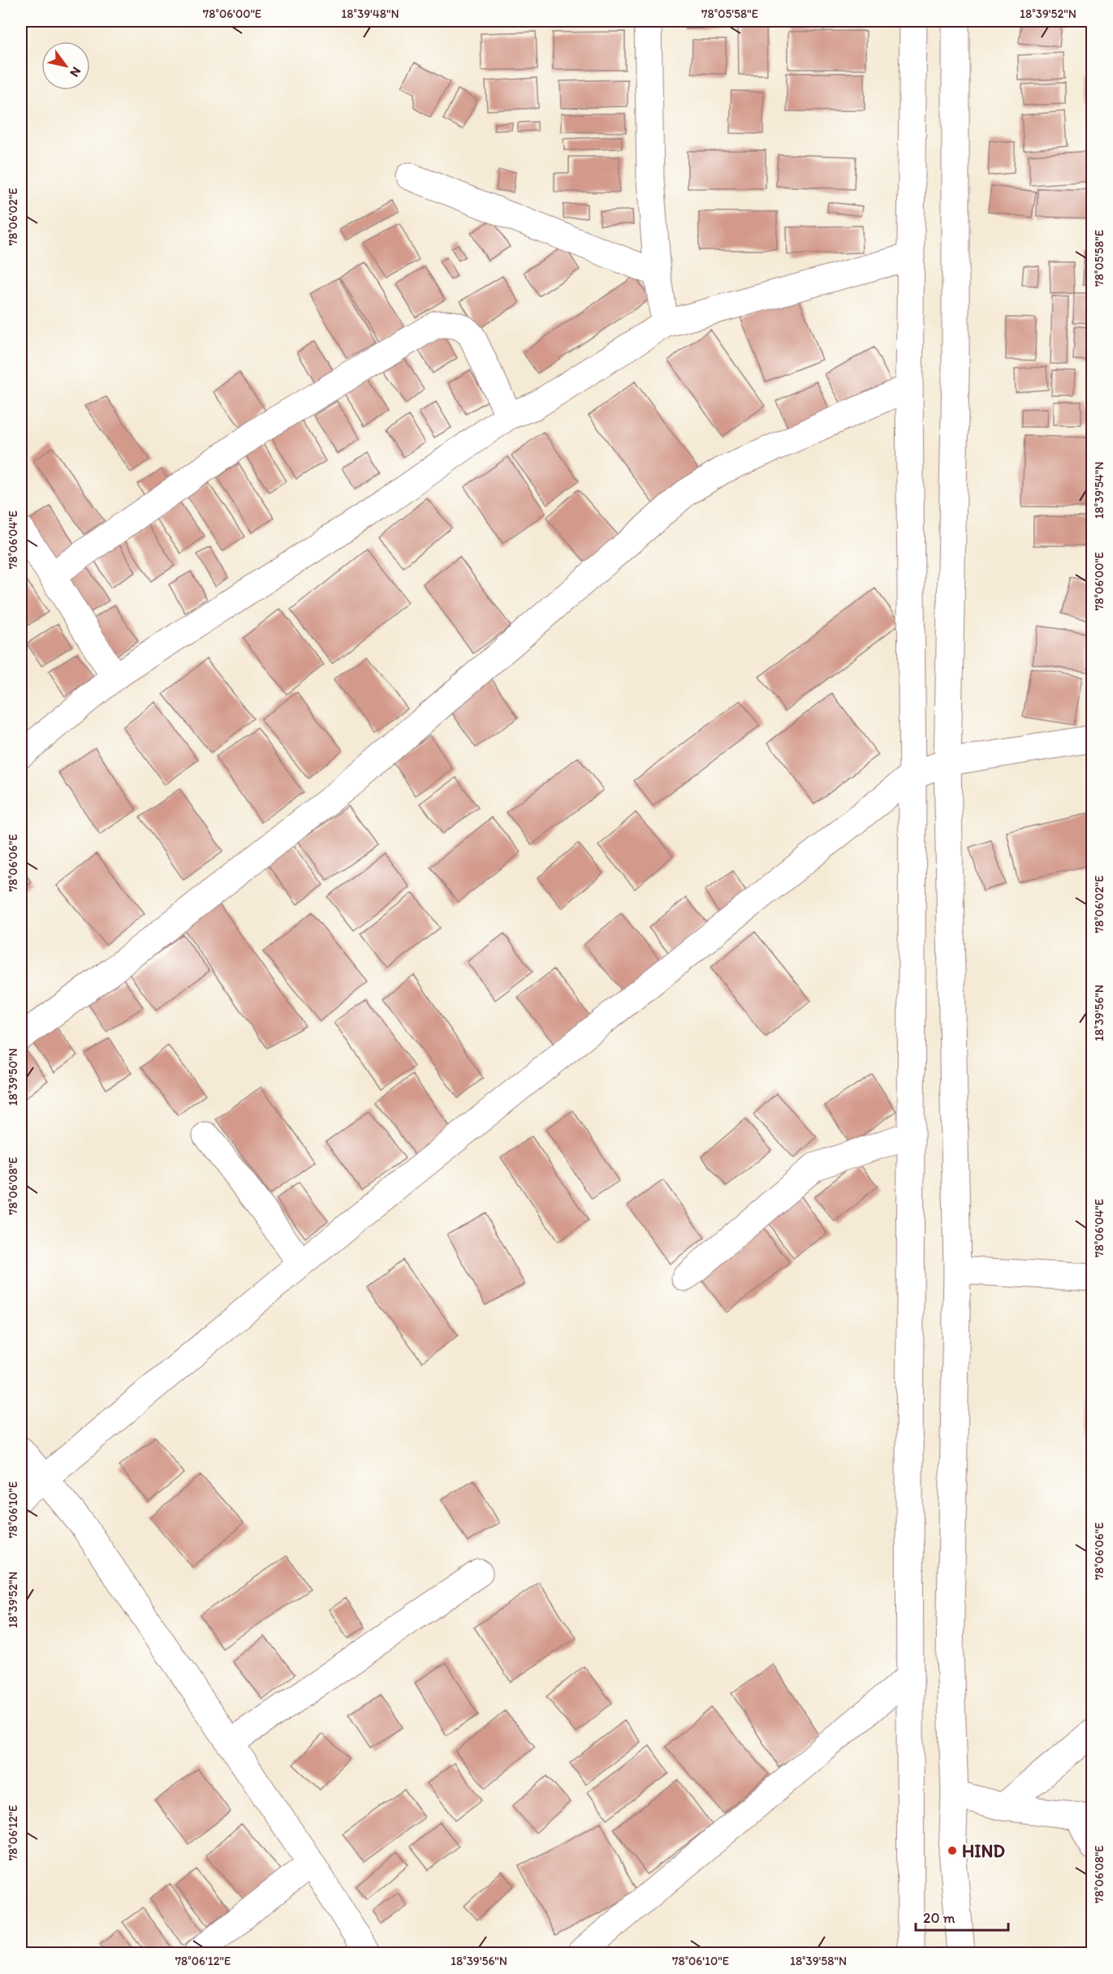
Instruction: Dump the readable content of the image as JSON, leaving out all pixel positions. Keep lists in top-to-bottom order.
{
  "places": ["HIND"],
  "scale_bar": "20 m",
  "north": "bottom right",
  "coordinates": [
    "78°06'00\"E",
    "18°39'48\"N",
    "78°05'58\"E",
    "18°39'52\"N",
    "78°06'02\"E",
    "18°39'54\"N",
    "78°06'04\"E",
    "78°06'06\"E",
    "18°39'56\"N",
    "18°39'50\"N",
    "78°06'08\"E",
    "78°06'10\"E",
    "78°06'12\"E",
    "18°39'58\"N"
  ]
}
